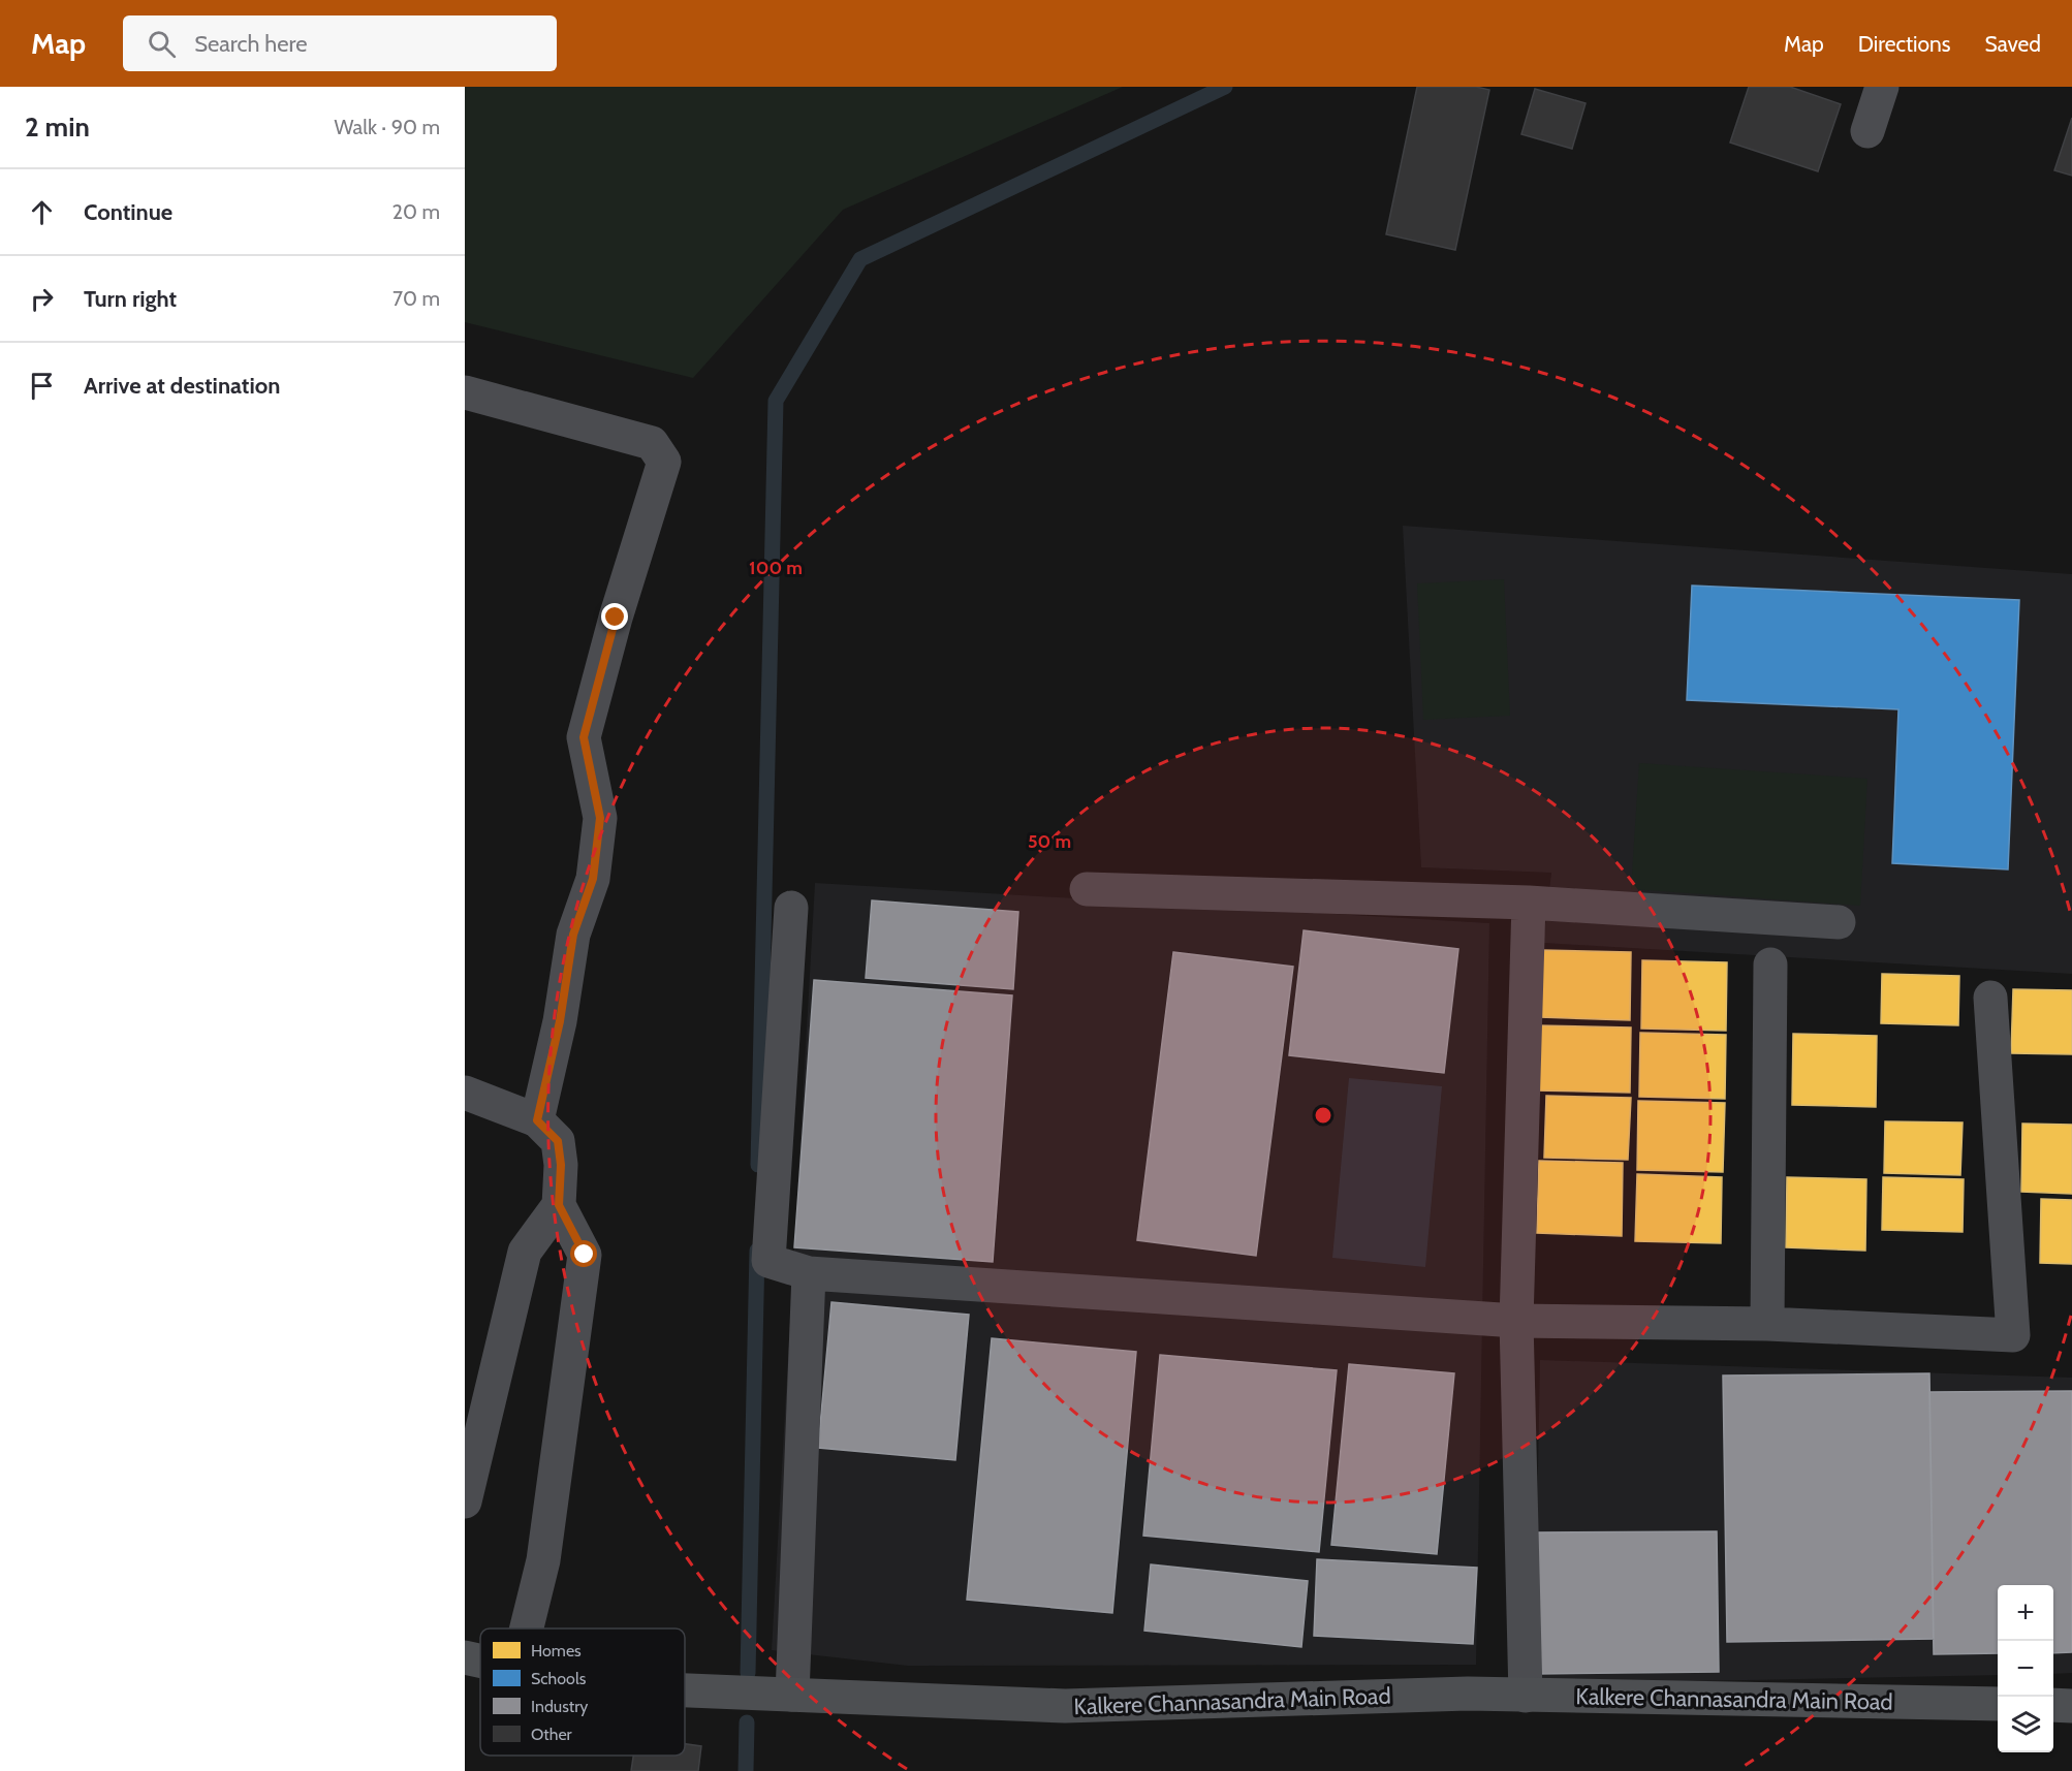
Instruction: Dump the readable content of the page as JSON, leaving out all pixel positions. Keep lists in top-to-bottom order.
{
  "streets": {
    "main road": ["Kalkere Channasandra Main Road"]
  },
  "legend": [
    "Homes",
    "Schools",
    "Industry",
    "Other"
  ],
  "page": {
    "header": "Map",
    "search": "Search here",
    "nav": ["Map", "Directions", "Saved"],
    "heading": ["2 min", "Walk · 90 m"],
    "list": [
      ["Continue", "20 m"],
      ["Turn right", "70 m"],
      "Arrive at destination"
    ],
    "map_buttons": ["+", "−"]
  },
  "rings": ["100 m", "50 m"]
}
